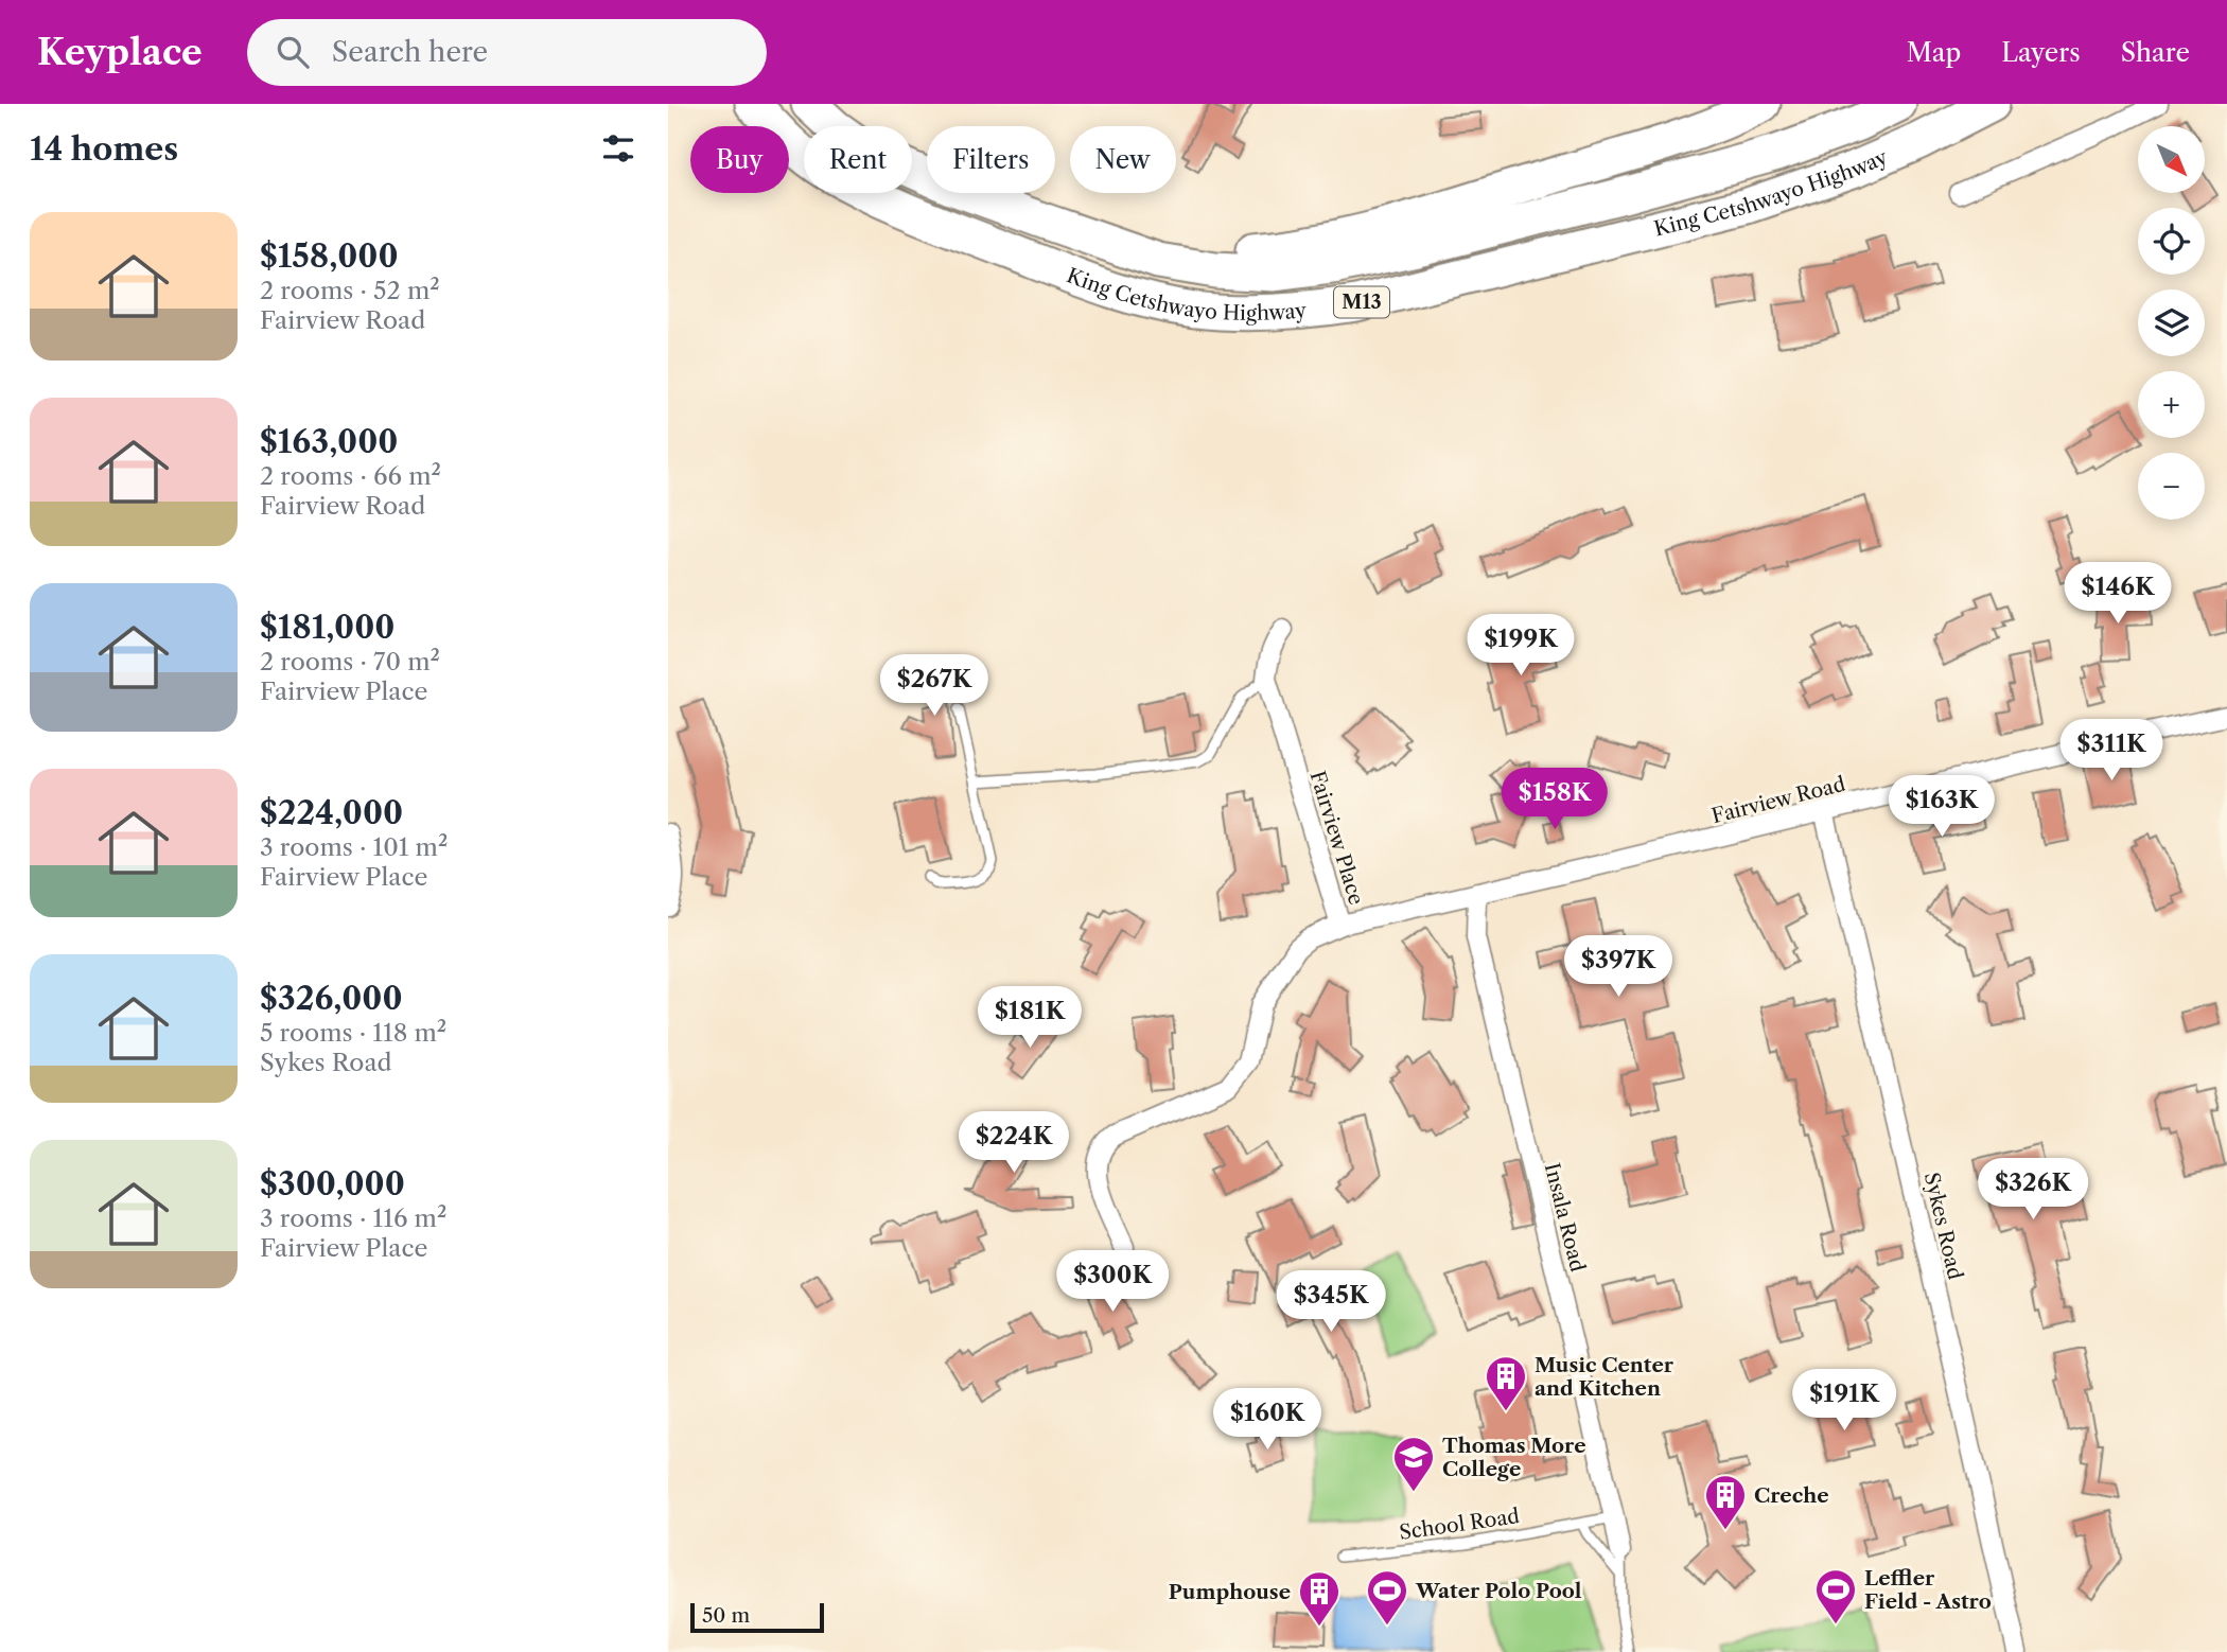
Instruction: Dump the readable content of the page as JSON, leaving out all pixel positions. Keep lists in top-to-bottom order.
{
  "streets": {
    "highway": ["King Cetshwayo Highway", "M13"],
    "street": [
      "Fairview Road",
      "Fairview Place",
      "Insala Road",
      "Sykes Road"
    ],
    "lane": ["School Road"]
  },
  "crossings": [
    ["Fairview Road", "Fairview Place"],
    ["Fairview Road", "Insala Road"],
    ["Fairview Road", "Sykes Road"],
    ["Insala Road", "School Road"]
  ],
  "places": {
    "building": ["Music Center and Kitchen", "Creche", "Pumphouse"],
    "school or university": ["Thomas More College"],
    "sports": ["Leffler Field - Astro", "Water Polo Pool"]
  },
  "scale_bar": "50 m",
  "north": "bottom right",
  "page": {
    "header": "Keyplace",
    "search": "Search here",
    "nav": ["Map", "Layers", "Share"],
    "heading": "14 homes",
    "map_buttons": ["+", "−"],
    "chip": [
      "Buy",
      "Rent",
      "Filters",
      "New"
    ],
    "list": [
      {
        "name": "$158,000",
        "note": "2 rooms · 52 m² · Fairview Road"
      },
      {
        "name": "$163,000",
        "note": "2 rooms · 66 m² · Fairview Road"
      },
      {
        "name": "$181,000",
        "note": "2 rooms · 70 m² · Fairview Place"
      },
      {
        "name": "$224,000",
        "note": "3 rooms · 101 m² · Fairview Place"
      },
      {
        "name": "$326,000",
        "note": "5 rooms · 118 m² · Sykes Road"
      },
      {
        "name": "$300,000",
        "note": "3 rooms · 116 m² · Fairview Place"
      }
    ],
    "price": [
      "$146K",
      "$199K",
      "$267K",
      "$311K",
      "$158K",
      "$163K",
      "$397K",
      "$181K",
      "$224K",
      "$326K",
      "$300K",
      "$345K",
      "$191K",
      "$160K"
    ],
    "scale": "50 m"
  }
}
